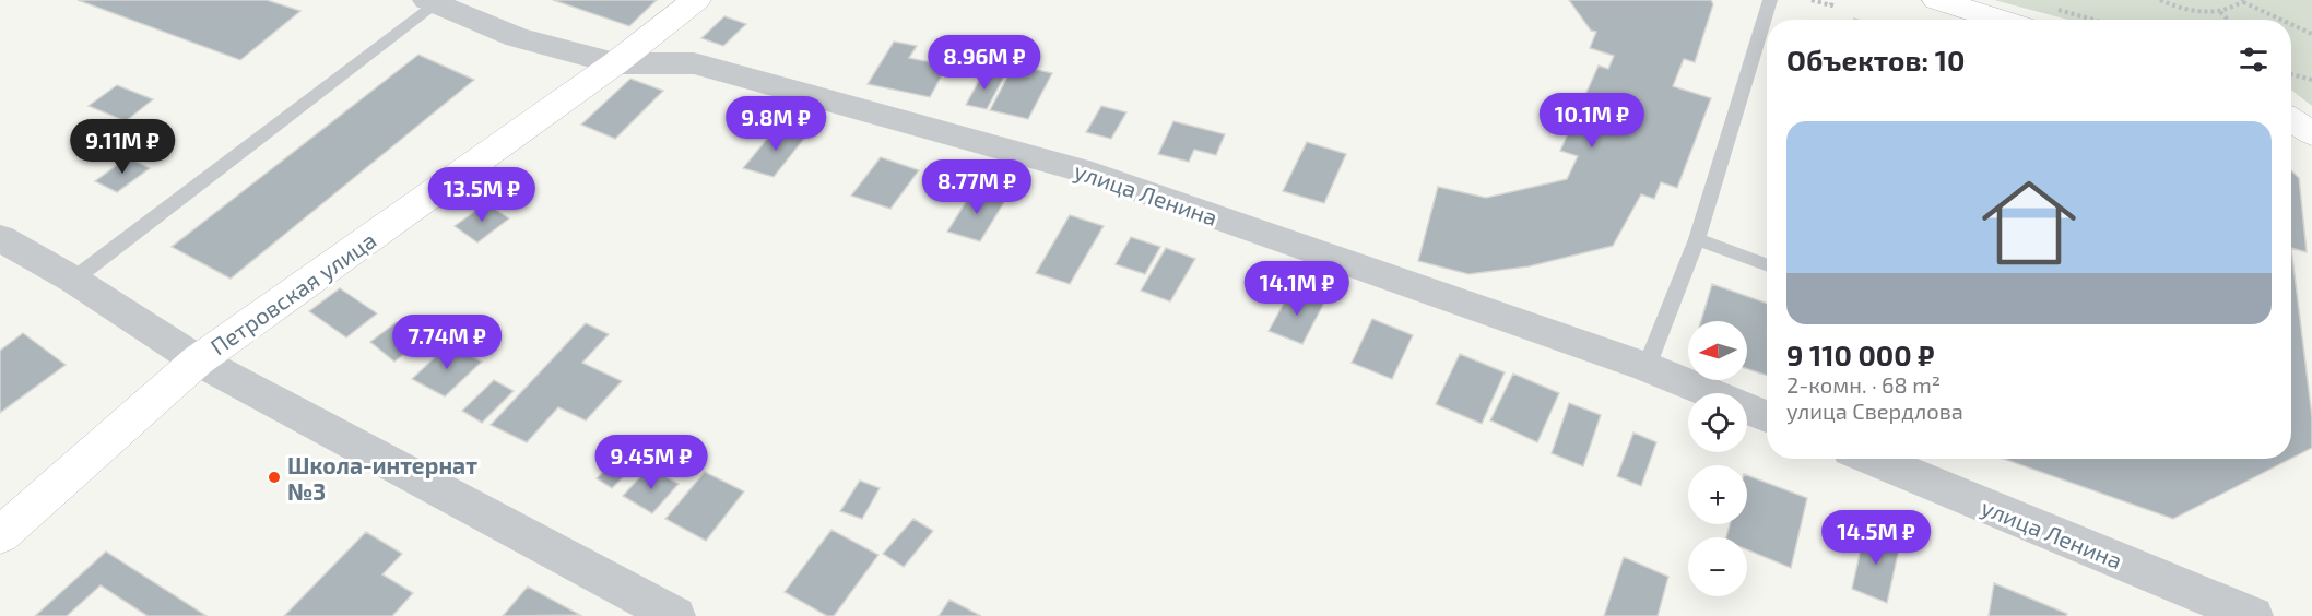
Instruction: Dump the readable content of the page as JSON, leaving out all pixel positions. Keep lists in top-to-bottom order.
{
  "streets": {
    "main road": ["Петровская улица"],
    "street": ["улица Ленина"]
  },
  "crossings": [
    ["улица Ленина", "Петровская улица"]
  ],
  "places": ["Школа-интернат №3"],
  "north": "left",
  "page": {
    "heading": "Объектов: 10",
    "price": [
      "8.96M ₽",
      "10.1M ₽",
      "9.8M ₽",
      "9.11M ₽",
      "8.77M ₽",
      "13.5M ₽",
      "14.1M ₽",
      "7.74M ₽",
      "9.45M ₽",
      "14.5M ₽"
    ],
    "list": [
      {
        "name": "9 110 000 ₽",
        "note": "2-комн. · 68 m² · улица Свердлова"
      }
    ],
    "map_buttons": ["+", "−"]
  }
}
